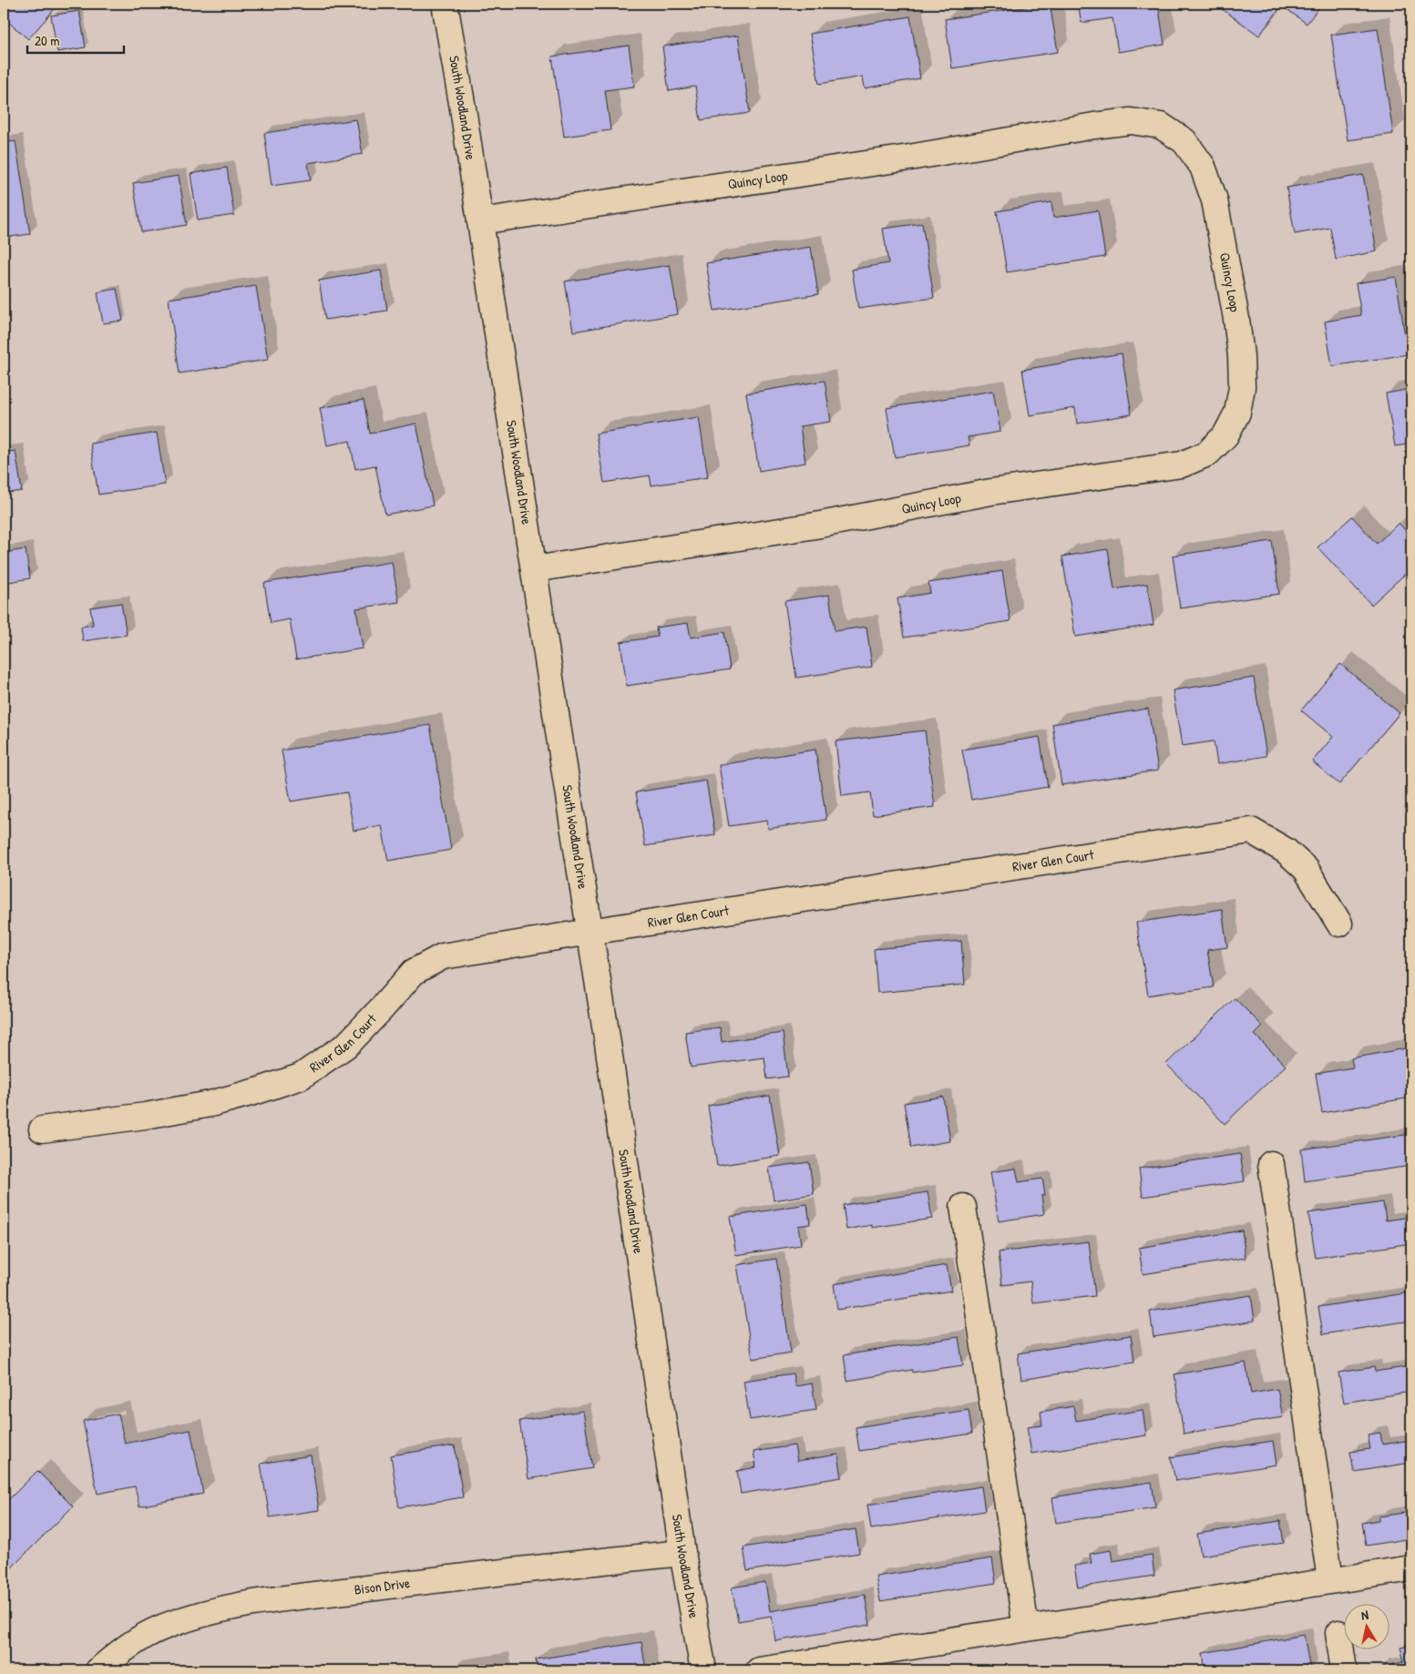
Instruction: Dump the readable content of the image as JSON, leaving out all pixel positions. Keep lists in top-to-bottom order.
{
  "streets": {
    "street": [
      "South Woodland Drive",
      "Quincy Loop",
      "River Glen Court",
      "Bison Drive"
    ]
  },
  "crossings": [
    ["South Woodland Drive", "Quincy Loop"],
    ["South Woodland Drive", "River Glen Court"],
    ["South Woodland Drive", "Bison Drive"]
  ],
  "scale_bar": "20 m",
  "north": "top"
}
